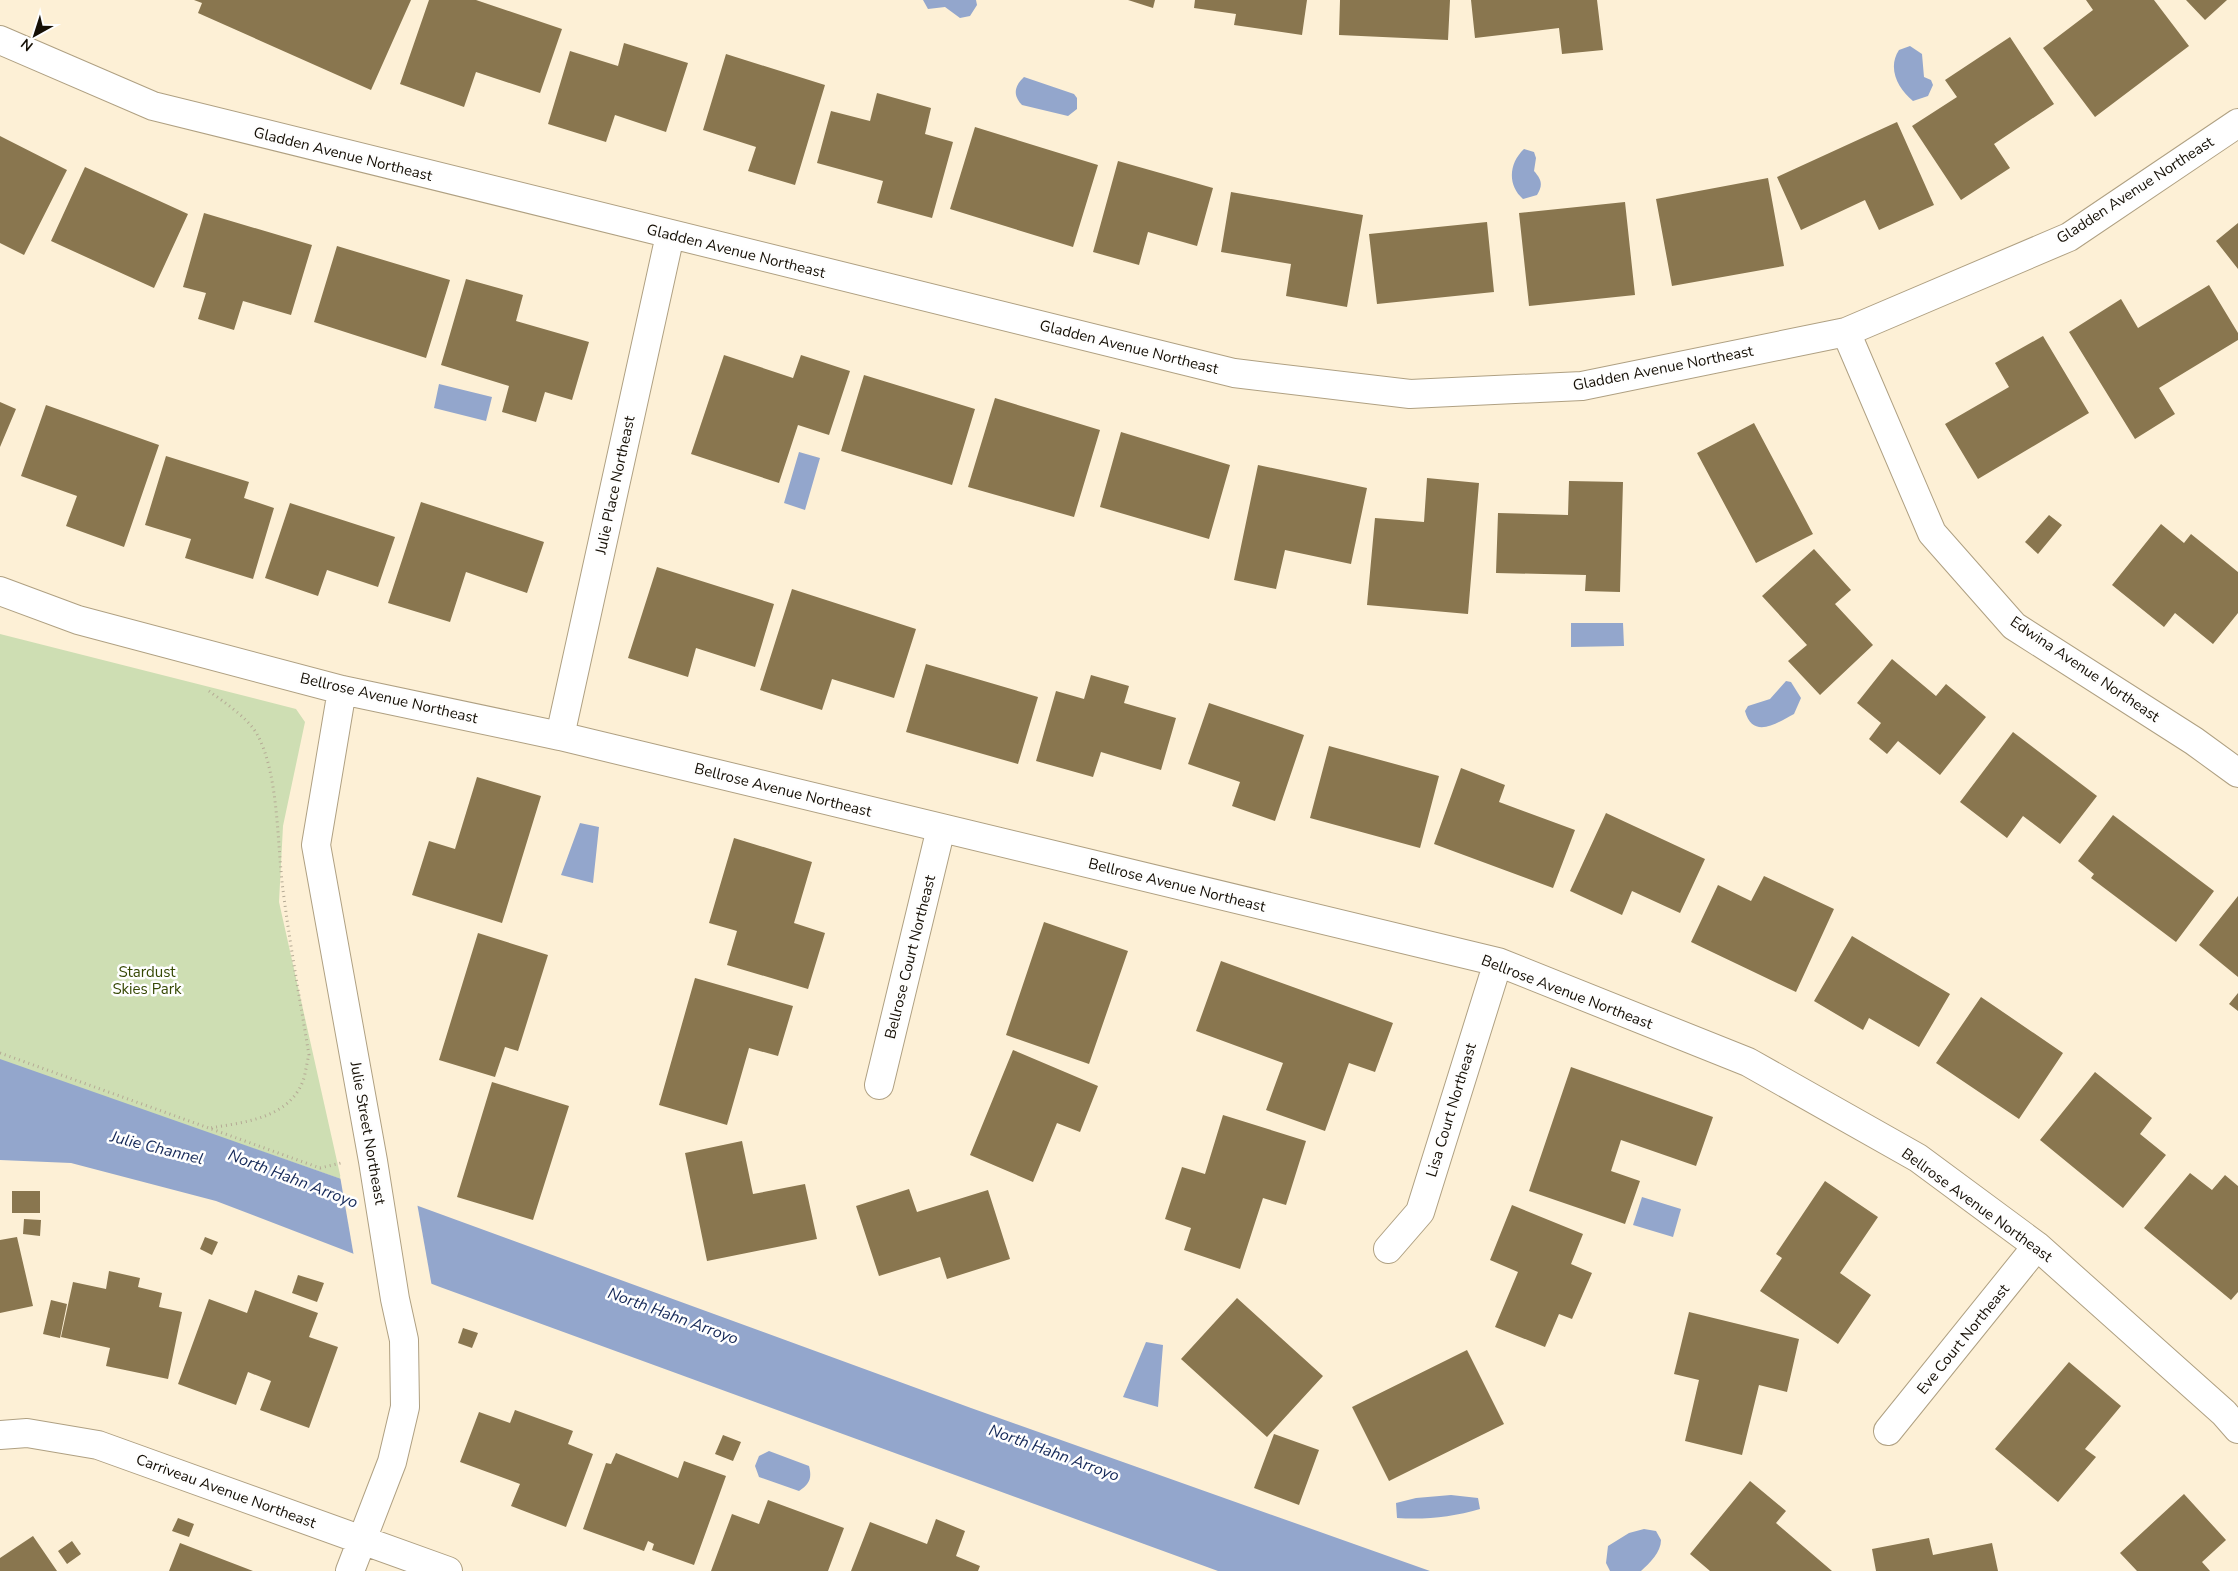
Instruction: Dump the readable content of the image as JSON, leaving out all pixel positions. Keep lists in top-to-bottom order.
{
  "streets": {
    "street": [
      "Gladden Avenue Northeast",
      "Julie Place Northeast",
      "Edwina Avenue Northeast",
      "Bellrose Avenue Northeast",
      "Bellrose Court Northeast",
      "Lisa Court Northeast",
      "Julie Street Northeast",
      "Eve Court Northeast",
      "Carriveau Avenue Northeast"
    ]
  },
  "crossings": [
    ["Gladden Avenue Northeast", "Julie Place Northeast"],
    ["Gladden Avenue Northeast", "Edwina Avenue Northeast"],
    ["Julie Place Northeast", "Bellrose Avenue Northeast"],
    ["Bellrose Avenue Northeast", "Bellrose Court Northeast"],
    ["Bellrose Avenue Northeast", "Lisa Court Northeast"],
    ["Bellrose Avenue Northeast", "Julie Street Northeast"],
    ["Bellrose Avenue Northeast", "Eve Court Northeast"],
    ["Julie Street Northeast", "Carriveau Avenue Northeast"]
  ],
  "water": ["Julie Channel", "North Hahn Arroyo"],
  "parks": ["Stardust Skies Park"],
  "north": "bottom left"
}
